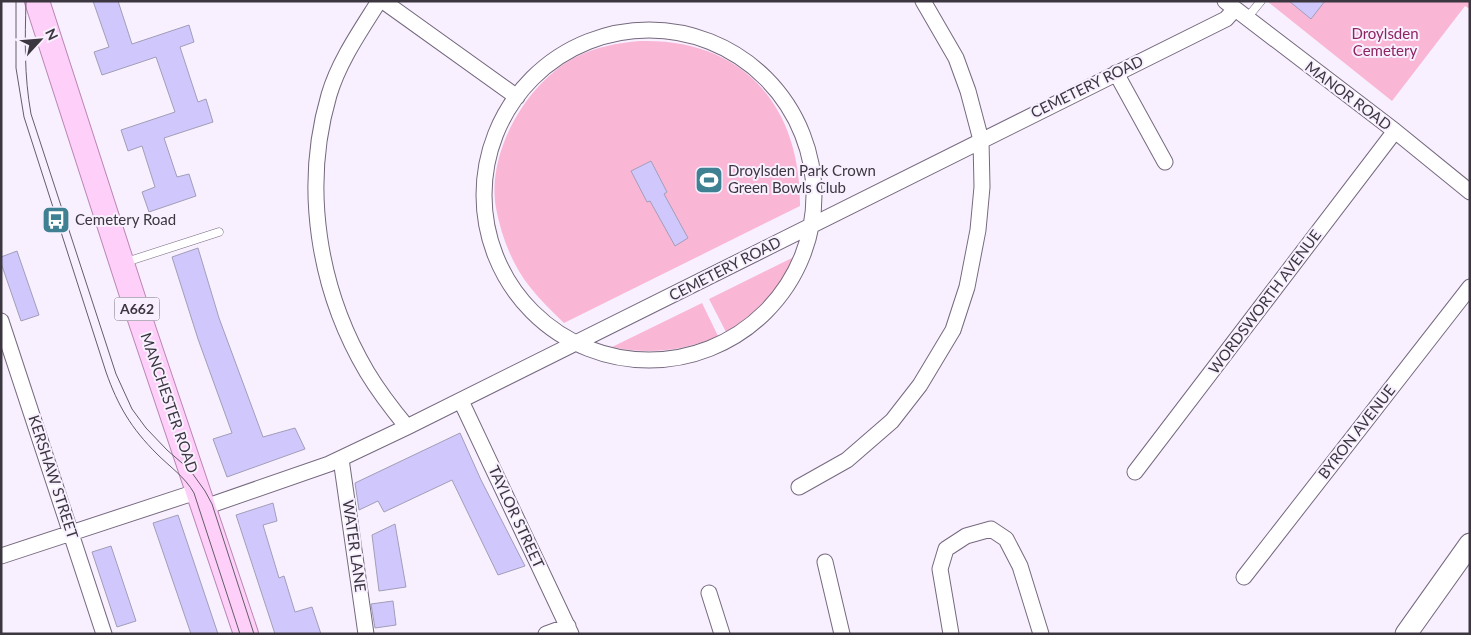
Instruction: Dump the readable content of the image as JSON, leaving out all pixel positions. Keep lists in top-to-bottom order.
{
  "streets": {
    "main road": ["A662", "MANCHESTER ROAD"],
    "street": [
      "CEMETERY ROAD",
      "MANOR ROAD",
      "WORDSWORTH AVENUE",
      "BYRON AVENUE",
      "KERSHAW STREET",
      "TAYLOR STREET",
      "WATER LANE"
    ]
  },
  "crossings": [
    ["CEMETERY ROAD", "MANOR ROAD"],
    ["CEMETERY ROAD", "MANCHESTER ROAD"],
    ["CEMETERY ROAD", "KERSHAW STREET"],
    ["CEMETERY ROAD", "TAYLOR STREET"],
    ["CEMETERY ROAD", "WATER LANE"],
    ["MANOR ROAD", "WORDSWORTH AVENUE"]
  ],
  "parks": ["Droylsden Cemetery"],
  "places": {
    "sports": ["Droylsden Park Crown Green Bowls Club"],
    "bus stop": ["Cemetery Road"]
  },
  "north": "top right"
}
